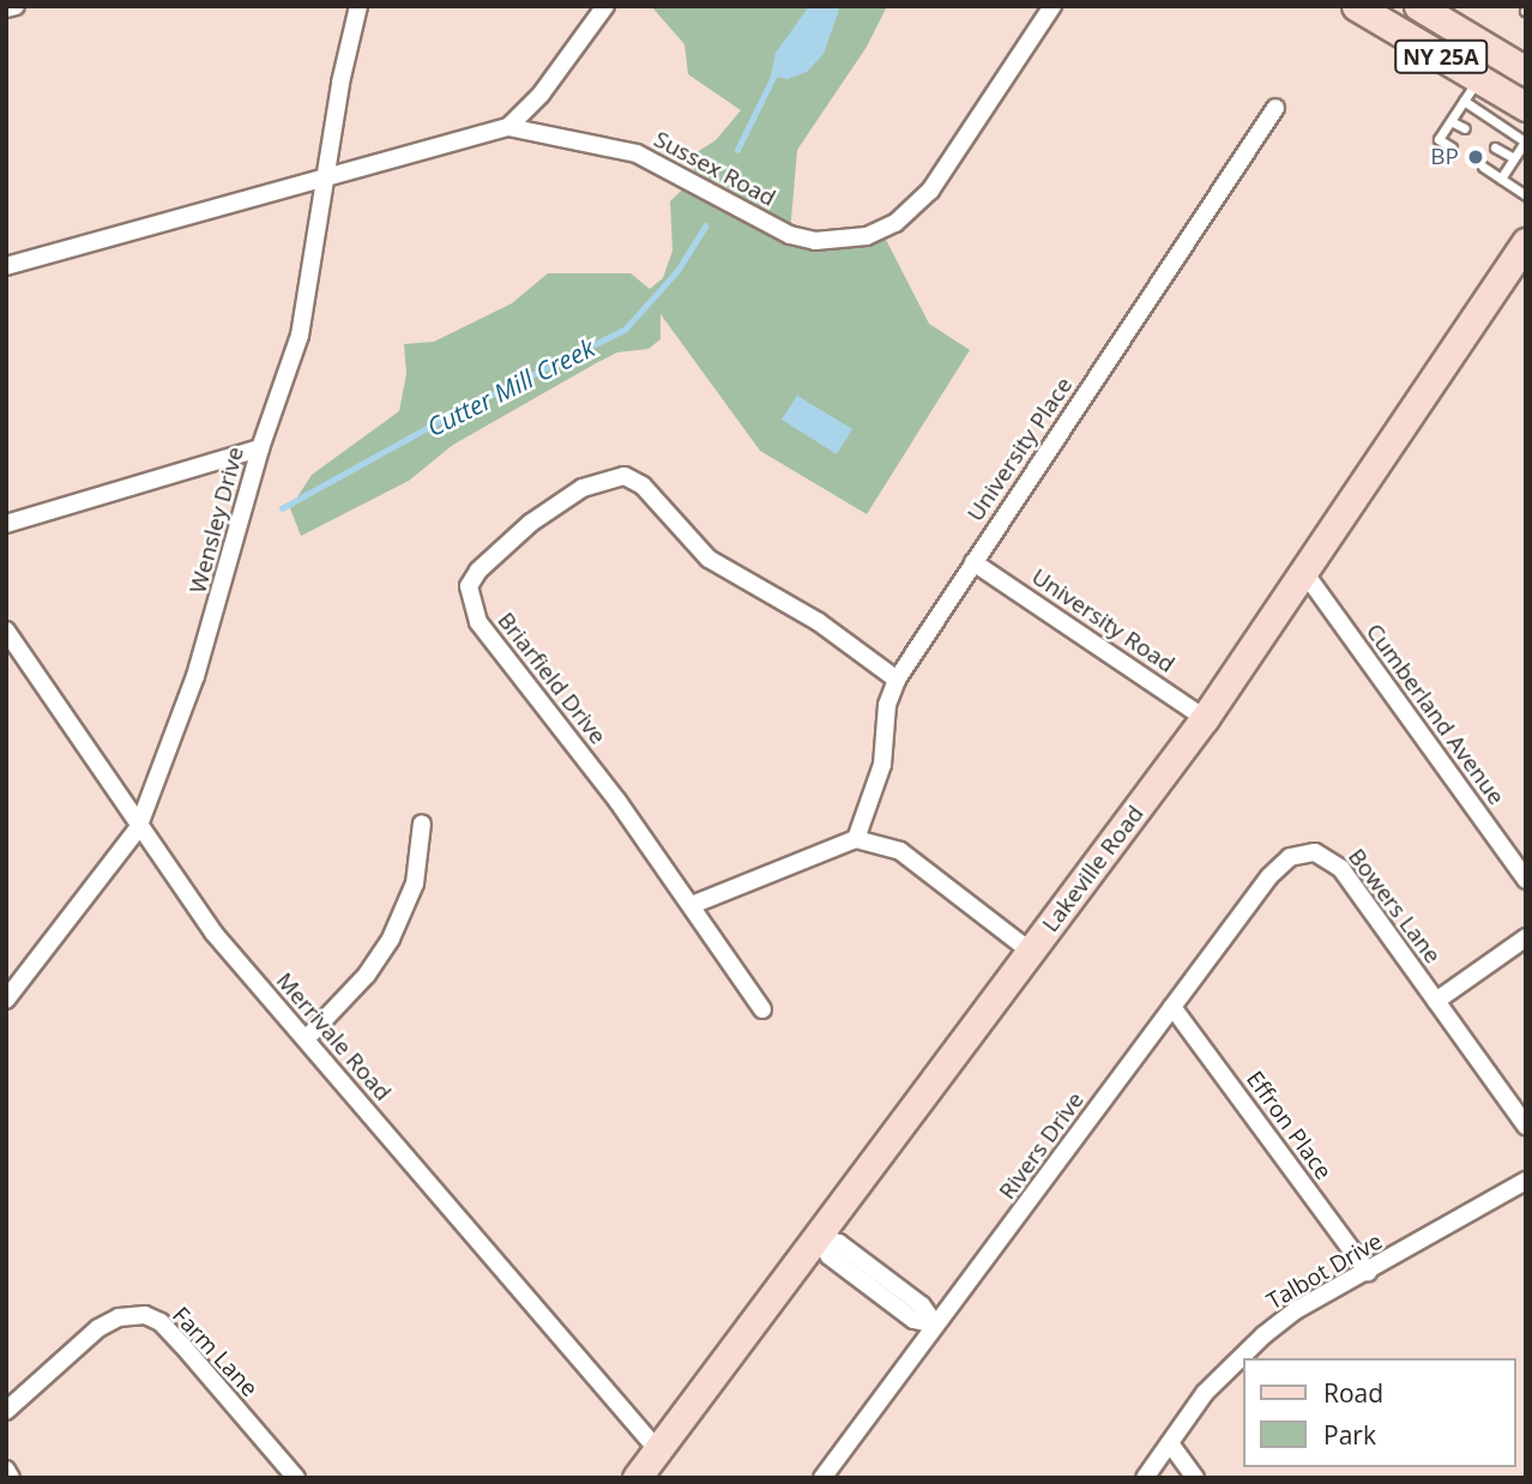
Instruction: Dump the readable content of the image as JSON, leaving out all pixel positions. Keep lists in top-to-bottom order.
{
  "streets": {
    "main road": ["NY 25A", "Lakeville Road"],
    "street": [
      "Sussex Road",
      "University Place",
      "Wensley Drive",
      "University Road",
      "Briarfield Drive",
      "Cumberland Avenue",
      "Bowers Lane",
      "Merrivale Road",
      "Effron Place",
      "Rivers Drive",
      "Talbot Drive",
      "Farm Lane"
    ]
  },
  "crossings": [
    ["Sussex Road", "Wensley Drive"],
    ["University Place", "University Road"],
    ["University Place", "Briarfield Drive"],
    ["Wensley Drive", "Merrivale Road"],
    ["University Road", "Lakeville Road"],
    ["Cumberland Avenue", "Lakeville Road"],
    ["Lakeville Road", "Merrivale Road"],
    ["Bowers Lane", "Rivers Drive"],
    ["Effron Place", "Rivers Drive"],
    ["Effron Place", "Talbot Drive"]
  ],
  "water": ["Cutter Mill Creek"],
  "places": ["BP"],
  "legend": ["Road", "Park"]
}
